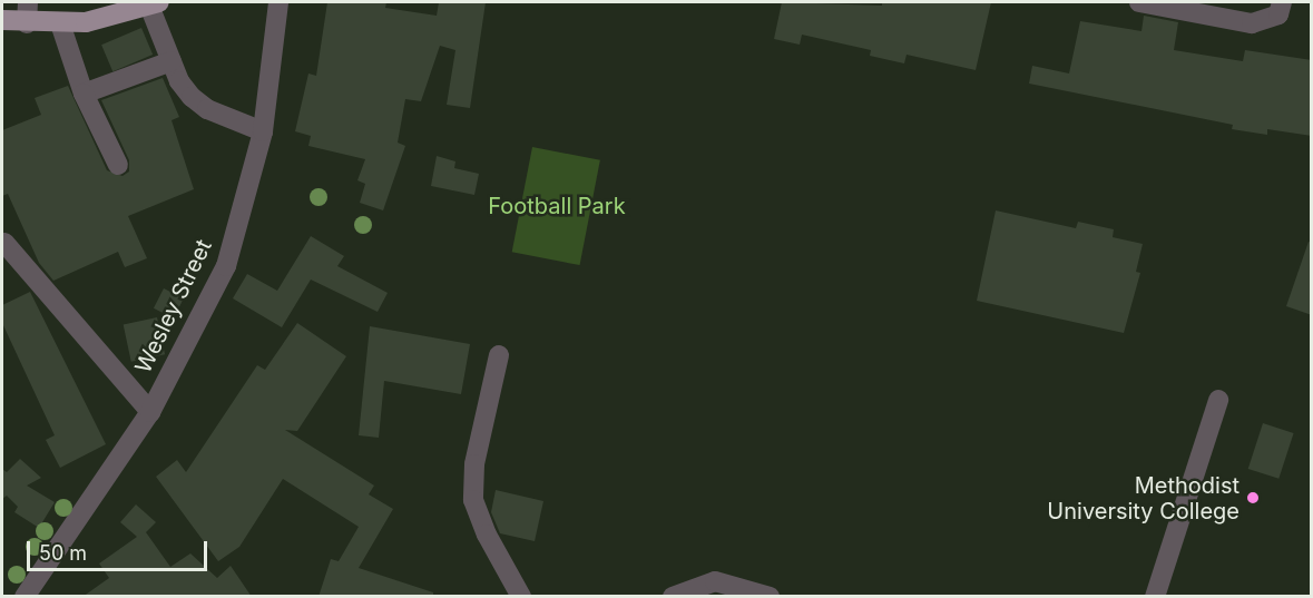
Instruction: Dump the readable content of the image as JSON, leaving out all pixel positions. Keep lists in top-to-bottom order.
{
  "streets": {
    "street": ["Wesley Street"]
  },
  "parks": ["Football Park"],
  "places": ["Methodist University College"],
  "scale_bar": "50 m"
}
